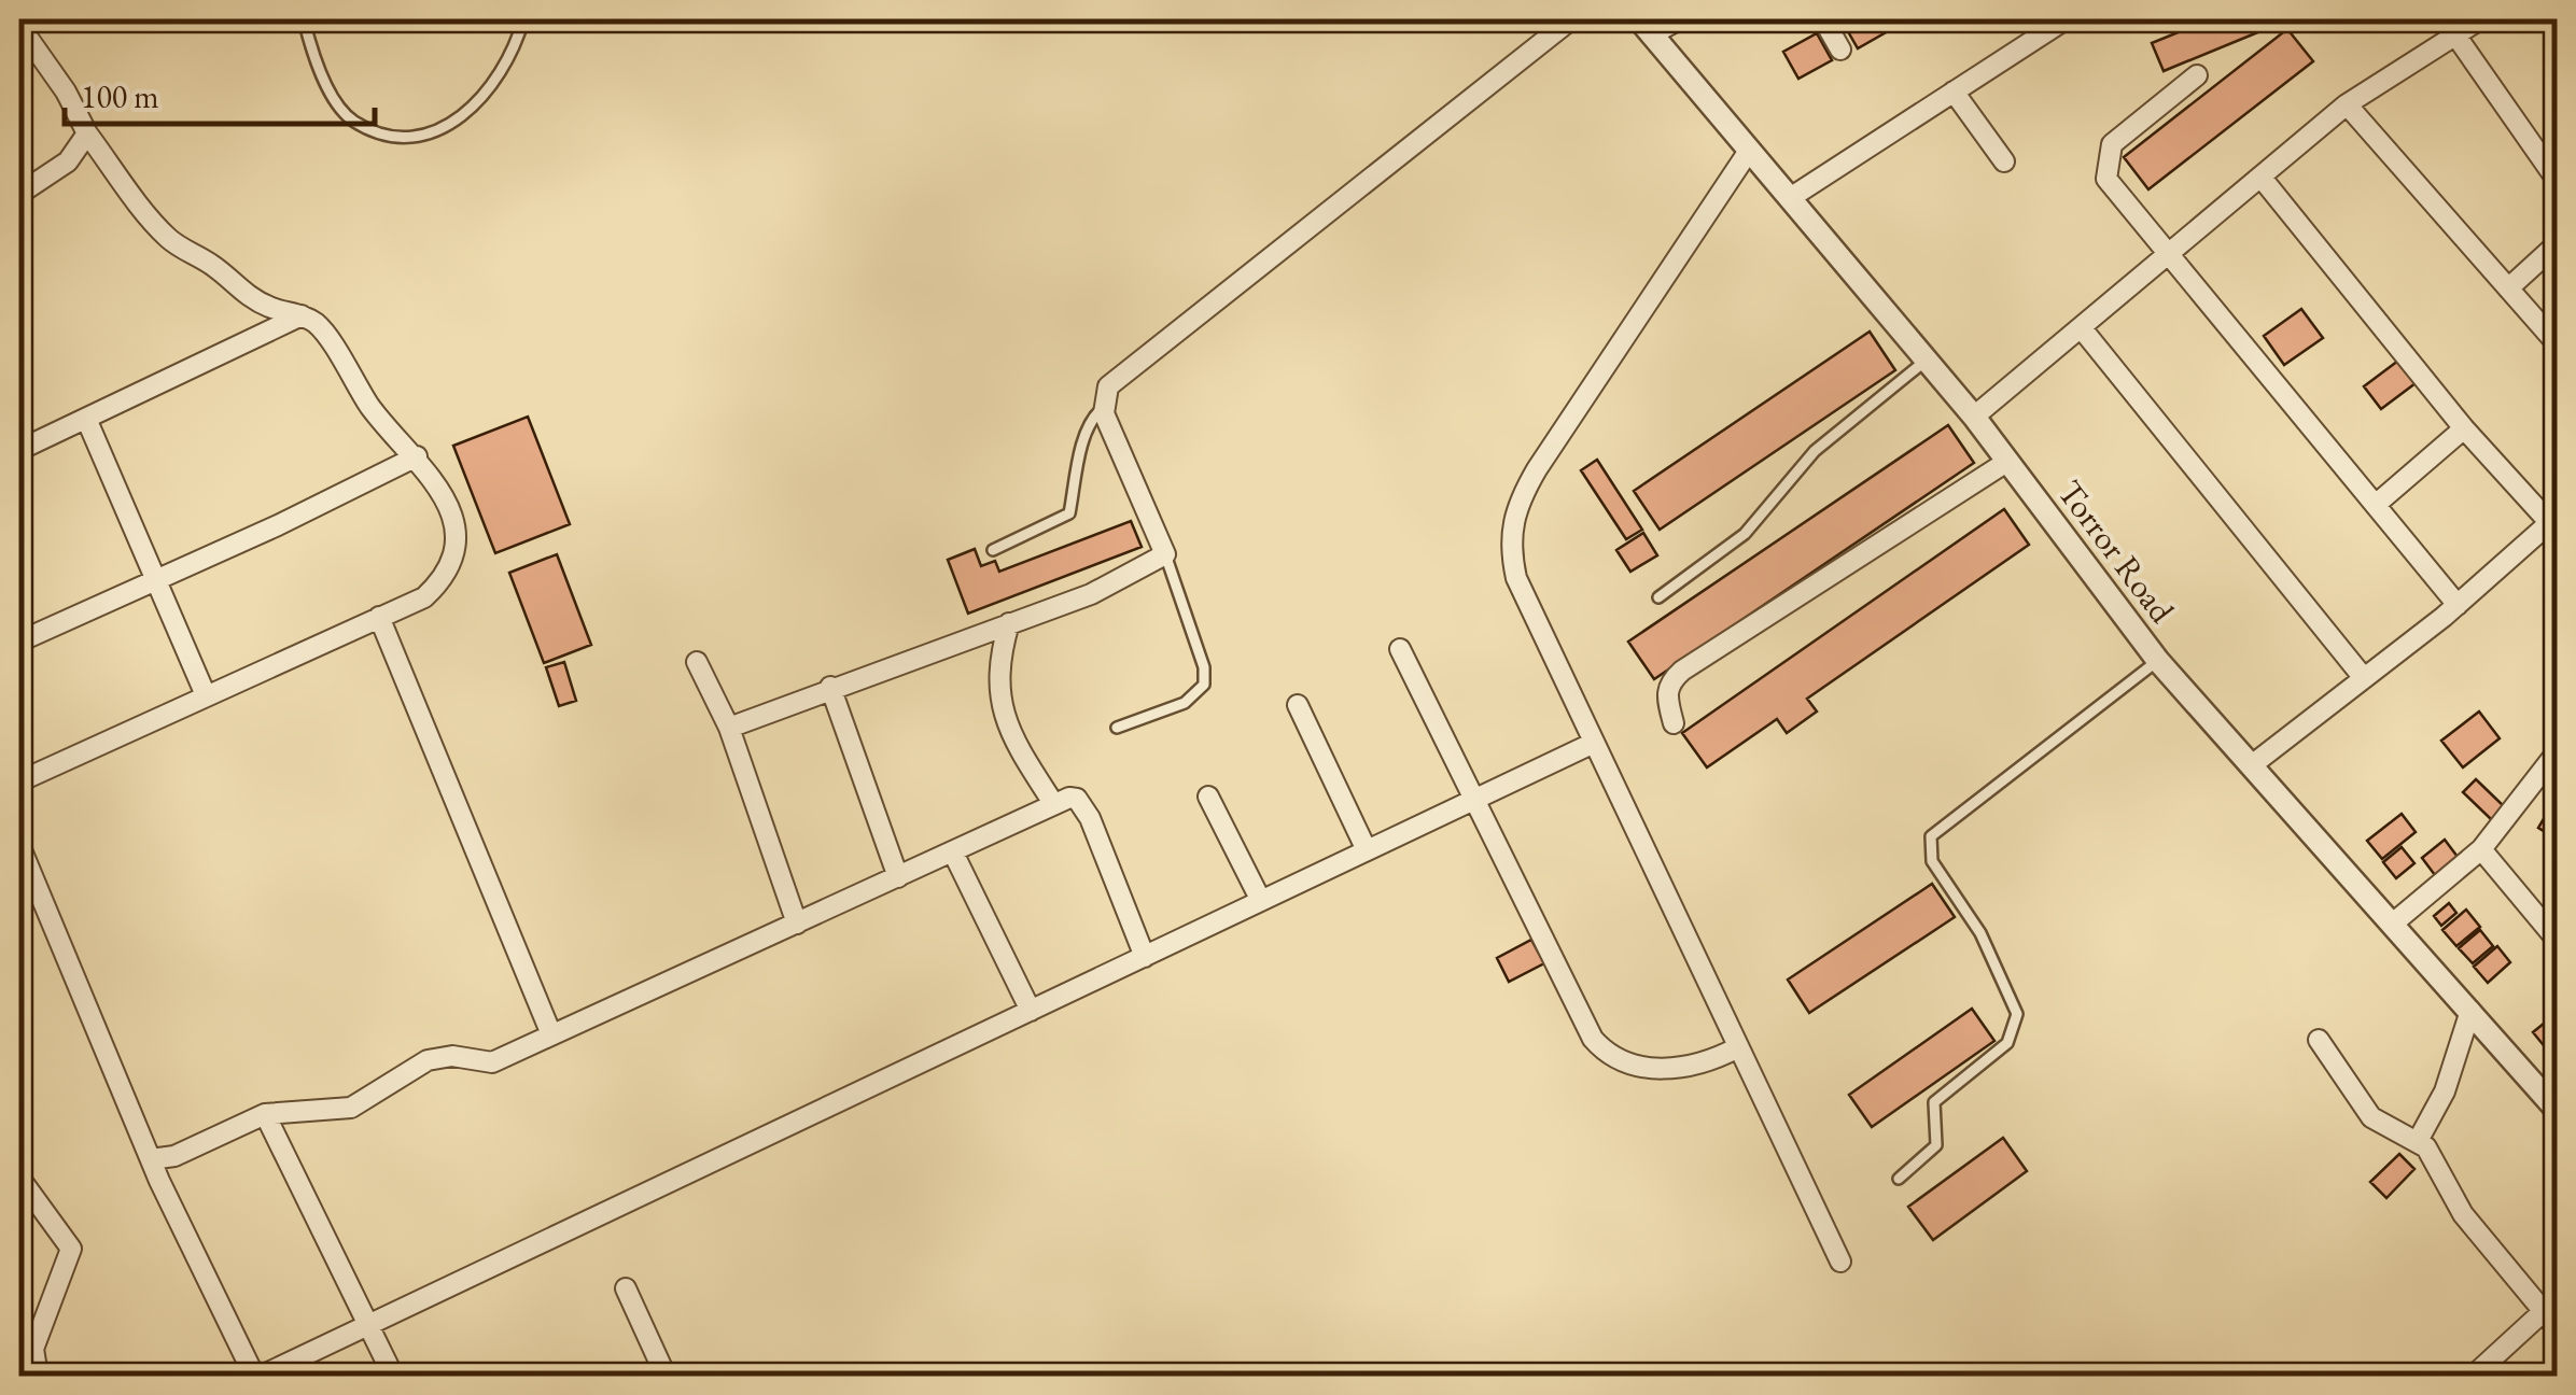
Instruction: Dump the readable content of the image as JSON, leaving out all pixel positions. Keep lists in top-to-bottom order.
{
  "streets": {
    "street": ["Torror Road"]
  },
  "scale_bar": "100 m"
}
